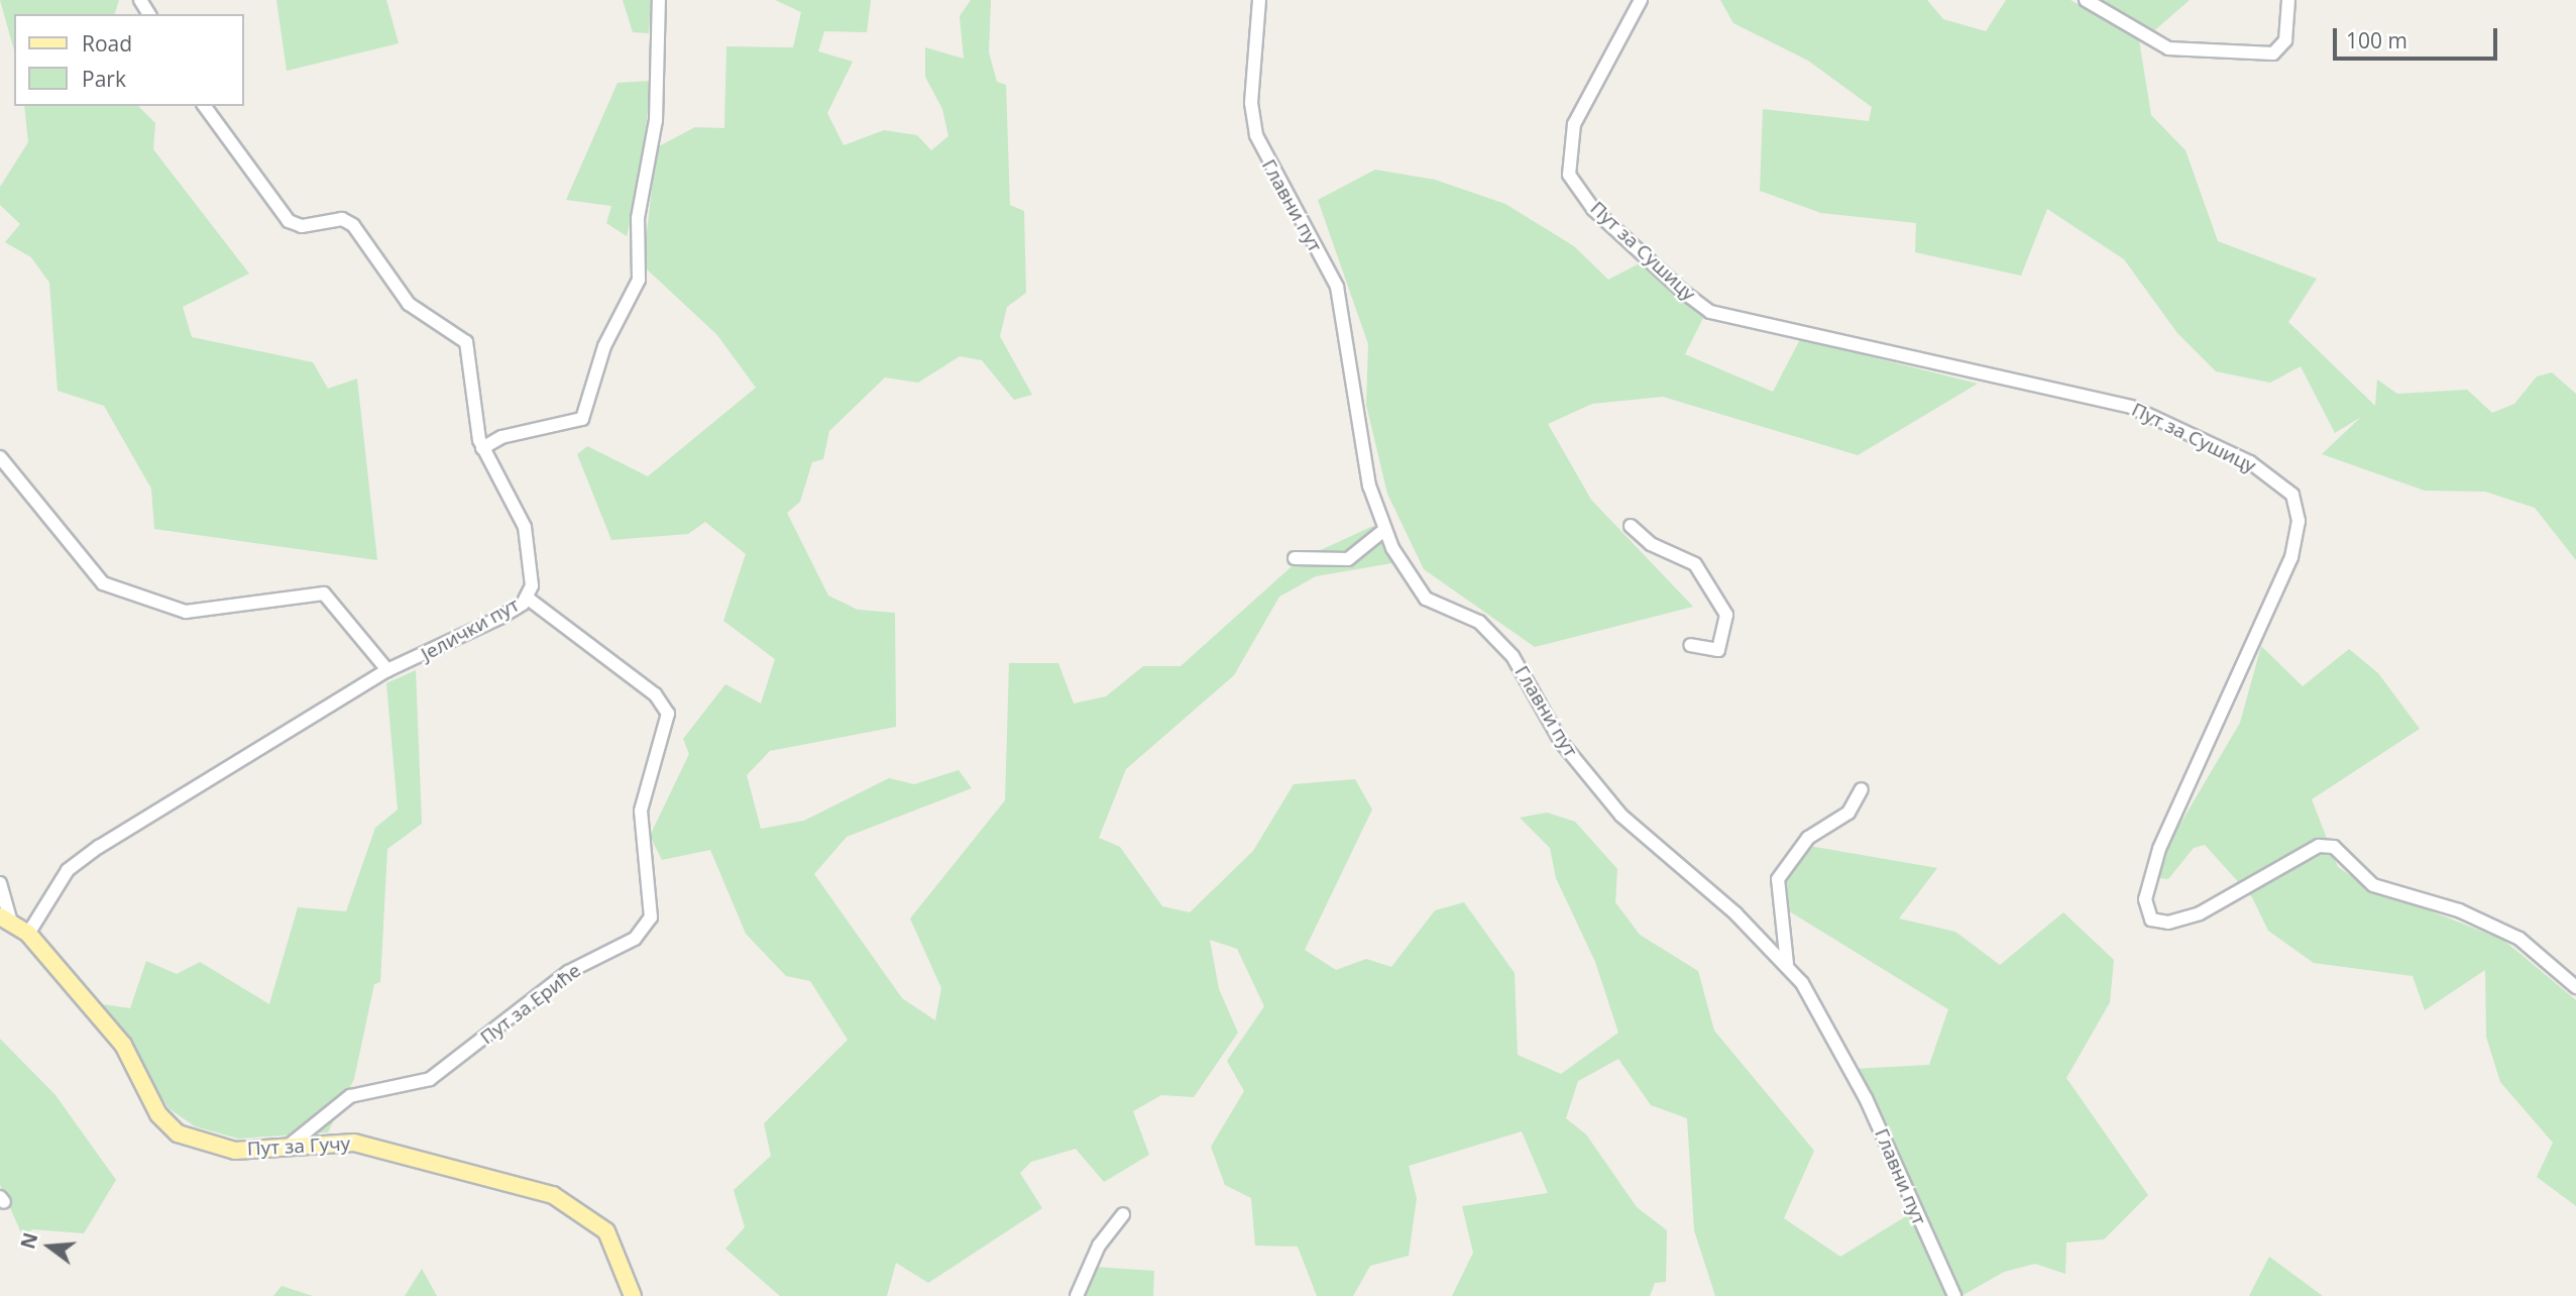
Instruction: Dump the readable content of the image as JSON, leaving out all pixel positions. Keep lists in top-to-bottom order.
{
  "streets": {
    "main road": ["Пут за Гучу"],
    "street": [
      "Главни пут",
      "Пут за Сушицу",
      "Јелички пут",
      "Пут за Ериће"
    ]
  },
  "crossings": [
    ["Јелички пут", "Пут за Ериће"],
    ["Јелички пут", "Пут за Гучу"],
    ["Пут за Ериће", "Пут за Гучу"]
  ],
  "legend": ["Road", "Park"],
  "scale_bar": "100 m",
  "north": "left"
}
